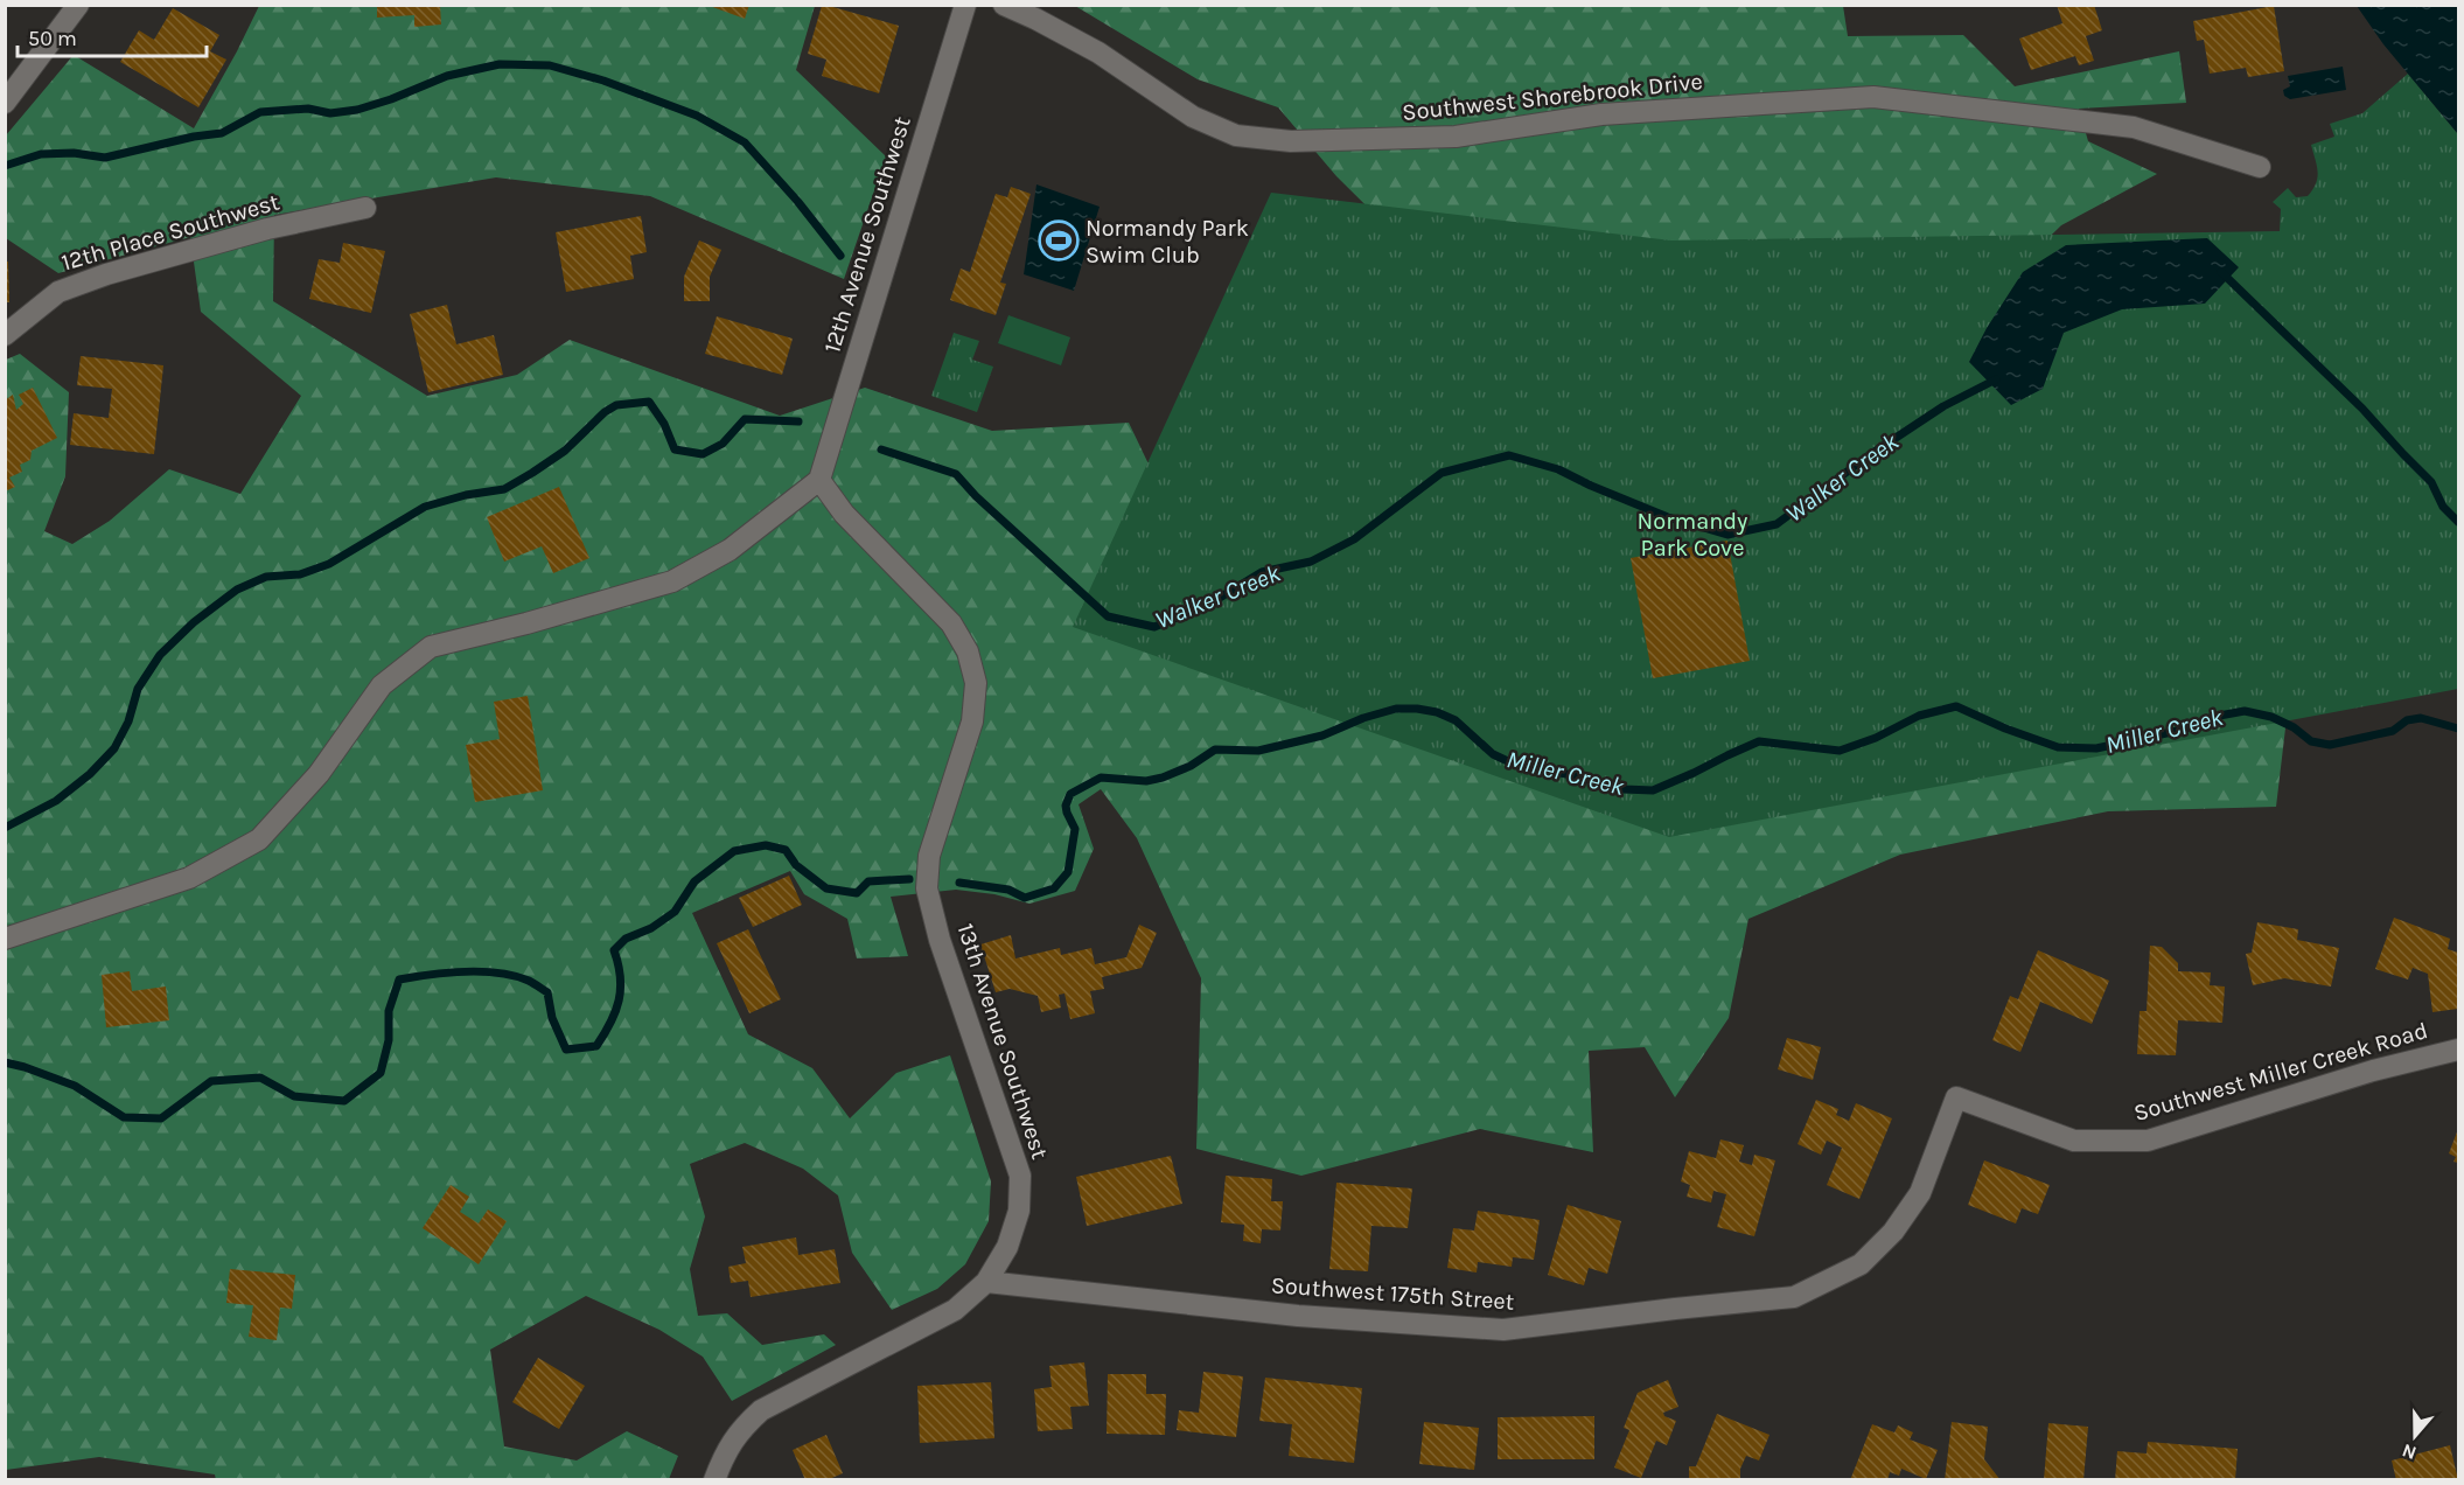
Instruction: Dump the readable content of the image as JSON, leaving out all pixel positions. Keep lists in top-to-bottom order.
{
  "streets": {
    "street": [
      "Southwest Shorebrook Drive",
      "12th Place Southwest",
      "12th Avenue Southwest",
      "13th Avenue Southwest",
      "Southwest Miller Creek Road",
      "Southwest 175th Street"
    ]
  },
  "crossings": [
    ["12th Avenue Southwest", "13th Avenue Southwest"],
    ["13th Avenue Southwest", "Southwest 175th Street"],
    ["Southwest Miller Creek Road", "Southwest 175th Street"]
  ],
  "water": ["Walker Creek", "Miller Creek"],
  "parks": ["Normandy Park Cove"],
  "places": {
    "sports": ["Normandy Park Swim Club"]
  },
  "scale_bar": "50 m",
  "north": "bottom"
}
